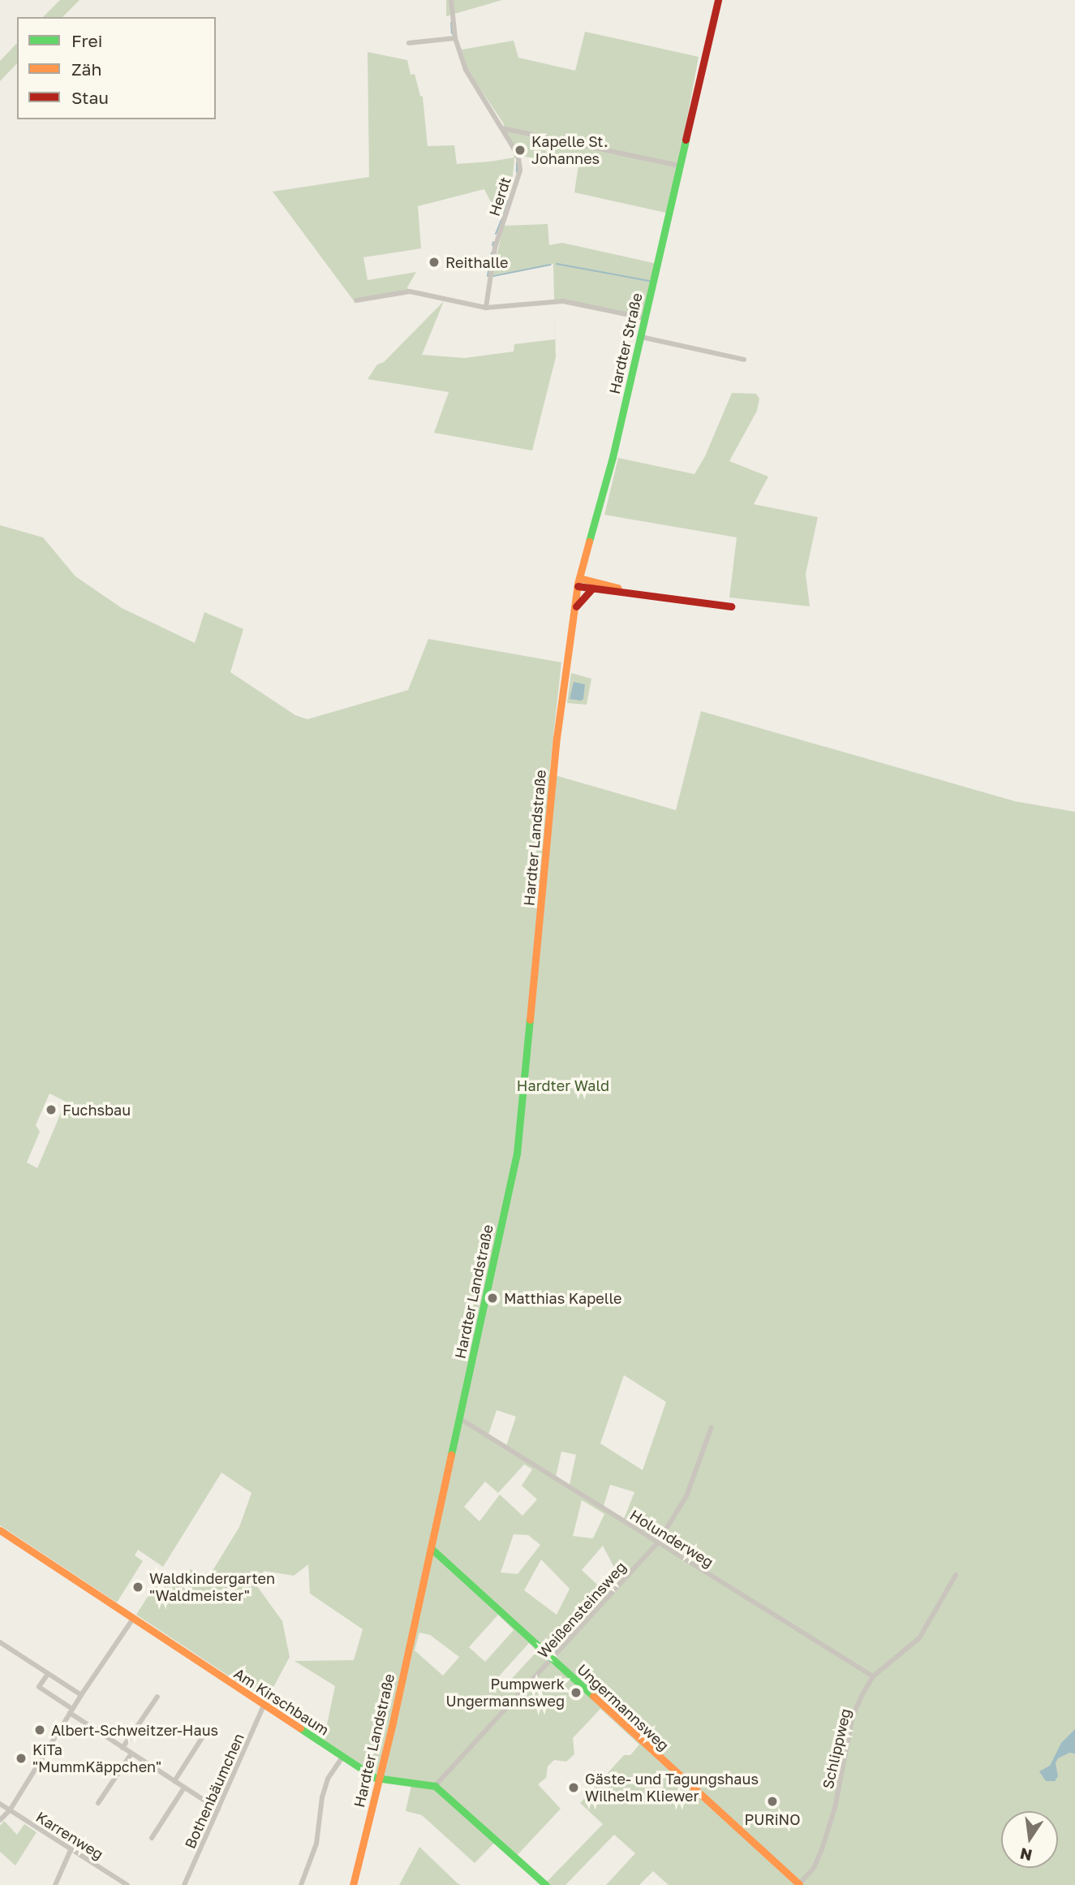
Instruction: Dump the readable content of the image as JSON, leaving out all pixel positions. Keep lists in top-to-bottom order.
{
  "streets": {
    "main road": [
      "Hardter Straße",
      "Hardter Landstraße",
      "Am Kirschbaum",
      "Ungermannsweg"
    ],
    "street": [
      "Herdt",
      "Holunderweg",
      "Weißensteinsweg",
      "Schlippweg",
      "Bothenbäumchen",
      "Karrenweg"
    ]
  },
  "crossings": [
    ["Hardter Straße", "Hardter Landstraße"],
    ["Hardter Landstraße", "Holunderweg"],
    ["Hardter Landstraße", "Am Kirschbaum"],
    ["Hardter Landstraße", "Ungermannsweg"],
    ["Holunderweg", "Weißensteinsweg"],
    ["Holunderweg", "Schlippweg"],
    ["Weißensteinsweg", "Am Kirschbaum"],
    ["Weißensteinsweg", "Ungermannsweg"],
    ["Am Kirschbaum", "Bothenbäumchen"],
    ["Ungermannsweg", "Schlippweg"]
  ],
  "parks": ["Hardter Wald"],
  "places": [
    "Kapelle St. Johannes",
    "Reithalle",
    "Fuchsbau",
    "Matthias Kapelle",
    "Waldkindergarten \"Waldmeister\"",
    "Pumpwerk Ungermannsweg",
    "Albert-Schweitzer-Haus",
    "KiTa \"MummKäppchen\"",
    "Gäste- und Tagungshaus Wilhelm Kliewer",
    "PURiNO"
  ],
  "legend": ["Frei", "Zäh", "Stau"],
  "north": "bottom"
}
